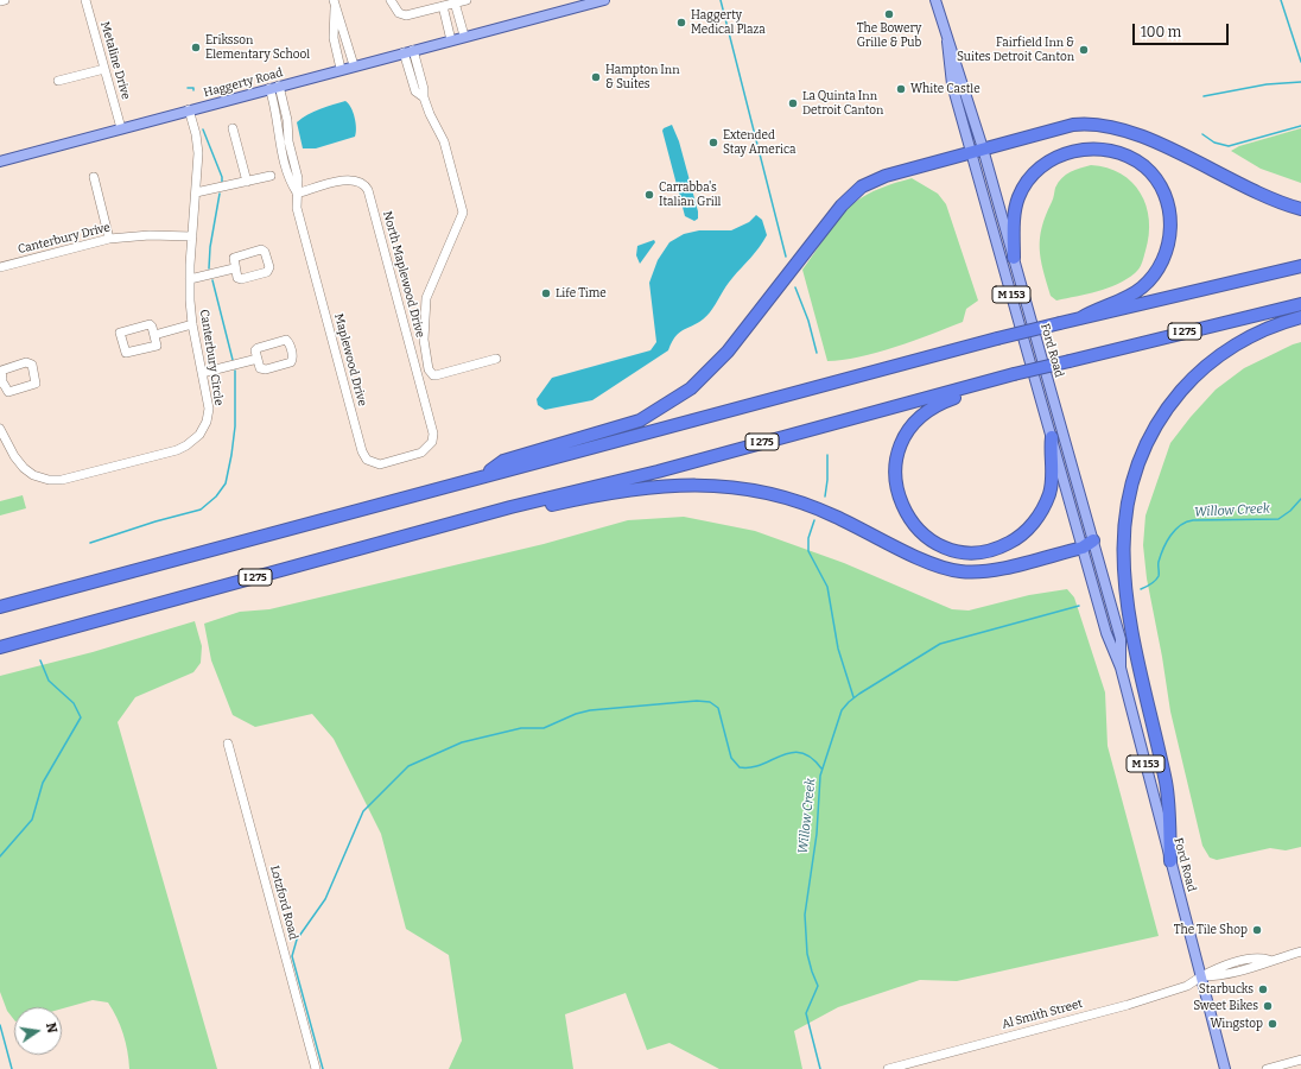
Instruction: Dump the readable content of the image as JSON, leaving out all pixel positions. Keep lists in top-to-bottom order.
{
  "streets": {
    "highway": ["I 275"],
    "main road": ["Haggerty Road", "M 153", "Ford Road"],
    "street": [
      "Metaline Drive",
      "Canterbury Drive",
      "North Maplewood Drive",
      "Canterbury Circle",
      "Maplewood Drive",
      "Lotzford Road",
      "Al Smith Street"
    ]
  },
  "crossings": [
    ["Metaline Drive", "Haggerty Road"],
    ["Haggerty Road", "Canterbury Circle"],
    ["Haggerty Road", "Maplewood Drive"],
    ["Canterbury Drive", "Canterbury Circle"],
    ["North Maplewood Drive", "Maplewood Drive"],
    ["Ford Road", "Al Smith Street"]
  ],
  "water": ["Willow Creek"],
  "places": [
    "The Bowery Grille & Pub",
    "Haggerty Medical Plaza",
    "Eriksson Elementary School",
    "Fairfield Inn & Suites Detroit Canton",
    "Hampton Inn & Suites",
    "White Castle",
    "La Quinta Inn Detroit Canton",
    "Extended Stay America",
    "Carrabba's Italian Grill",
    "Life Time",
    "The Tile Shop",
    "Starbucks",
    "Sweet Bikes",
    "Wingstop"
  ],
  "scale_bar": "100 m",
  "north": "right"
}
